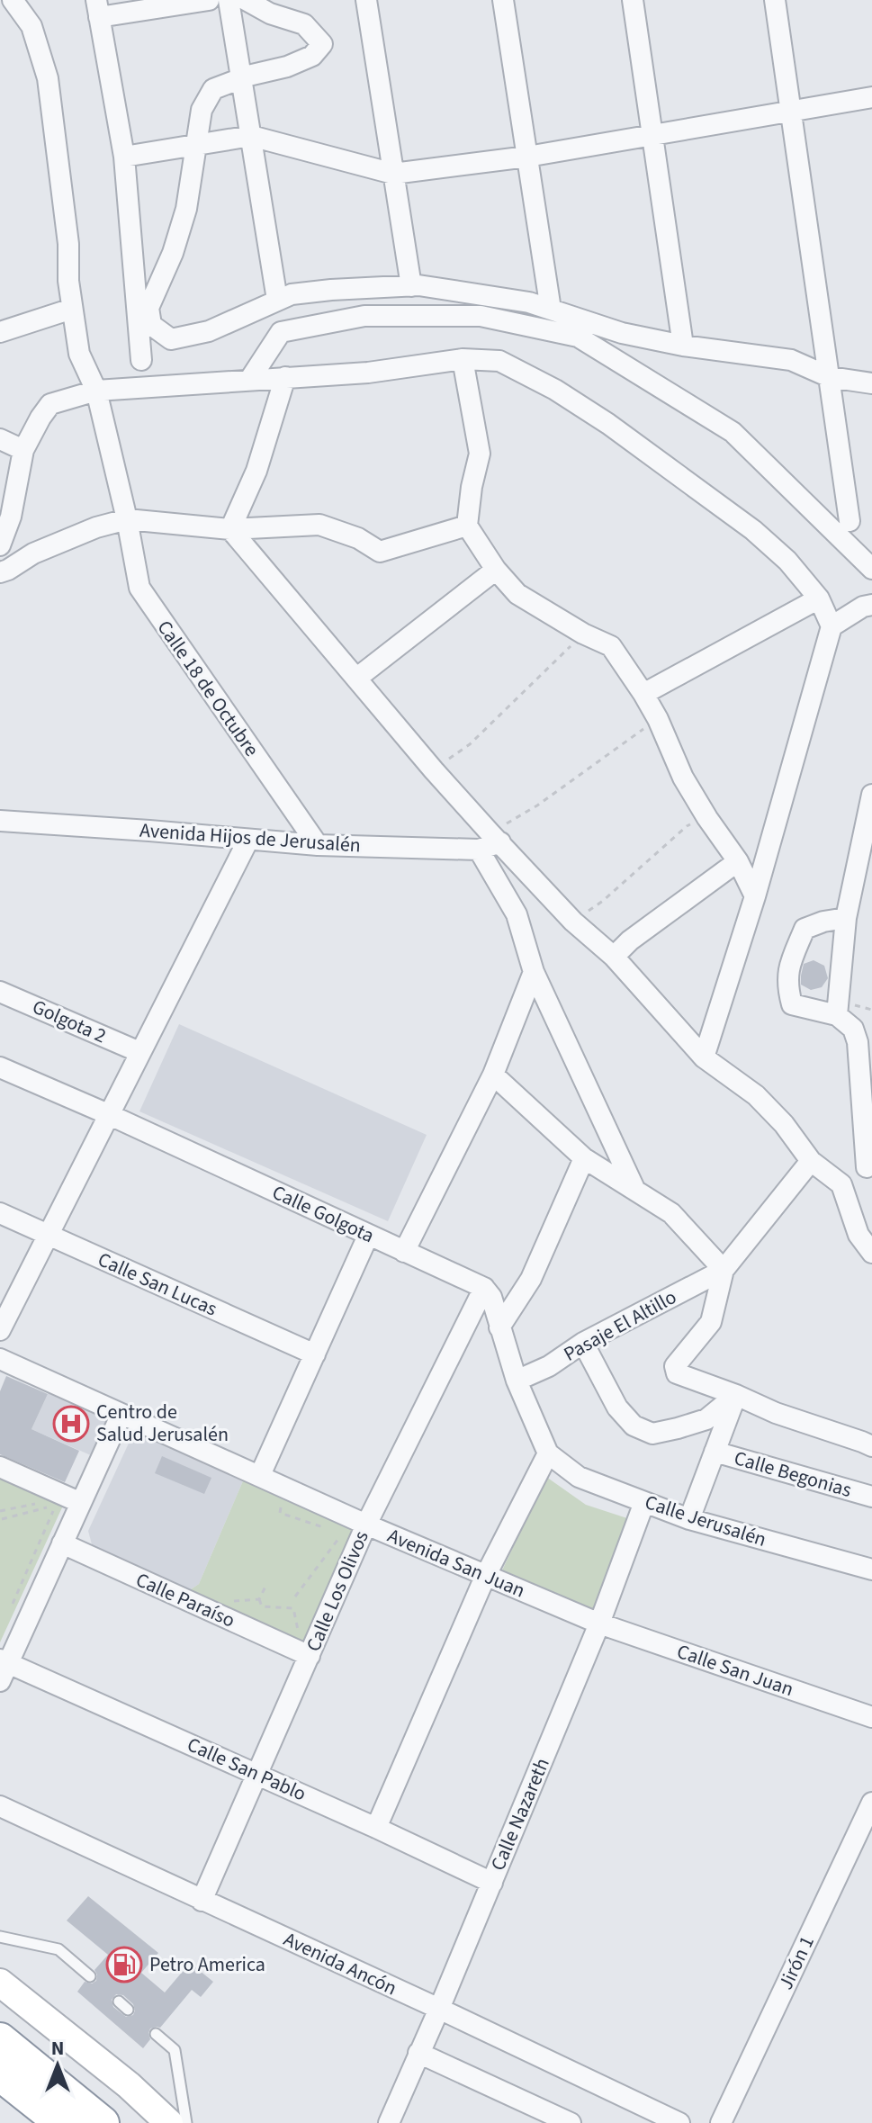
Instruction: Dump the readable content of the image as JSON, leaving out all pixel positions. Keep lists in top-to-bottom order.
{
  "streets": {
    "street": [
      "Calle 18 de Octubre",
      "Avenida Hijos de Jerusalén",
      "Golgota 2",
      "Calle Golgota",
      "Calle San Lucas",
      "Pasaje El Altillo",
      "Calle Begonias",
      "Calle Jerusalén",
      "Avenida San Juan",
      "Calle Los Olivos",
      "Calle Paraíso",
      "Calle San Juan",
      "Calle San Pablo",
      "Calle Nazareth",
      "Jirón 1",
      "Avenida Ancón"
    ]
  },
  "crossings": [
    ["Calle 18 de Octubre", "Avenida Hijos de Jerusalén"],
    ["Calle Golgota", "Calle Los Olivos"],
    ["Calle Jerusalén", "Calle Nazareth"],
    ["Avenida San Juan", "Calle Los Olivos"],
    ["Avenida San Juan", "Calle San Juan"],
    ["Avenida San Juan", "Calle Nazareth"],
    ["Calle Los Olivos", "Calle Paraíso"],
    ["Calle Los Olivos", "Calle San Pablo"],
    ["Calle Los Olivos", "Avenida Ancón"],
    ["Calle San Juan", "Calle Nazareth"],
    ["Calle San Pablo", "Calle Nazareth"],
    ["Calle Nazareth", "Avenida Ancón"]
  ],
  "places": {
    "hospital": ["Centro de Salud Jerusalén"],
    "fuel station": ["Petro America"]
  },
  "north": "top"
}
